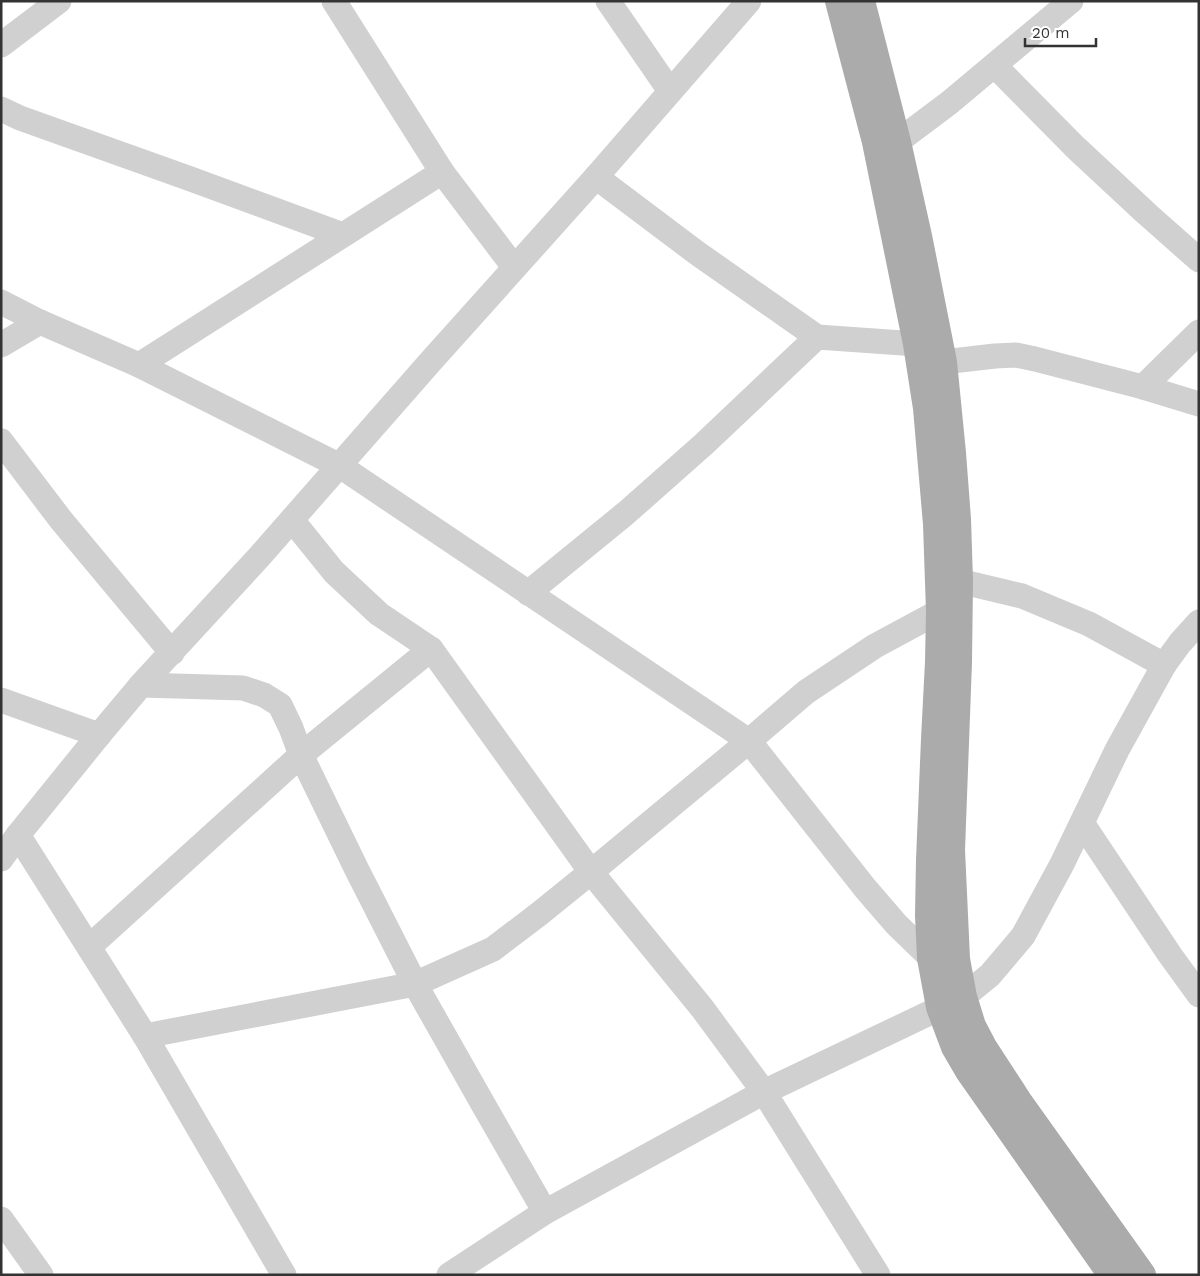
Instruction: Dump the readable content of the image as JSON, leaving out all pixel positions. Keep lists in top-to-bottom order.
{
  "scale_bar": "20 m"
}
